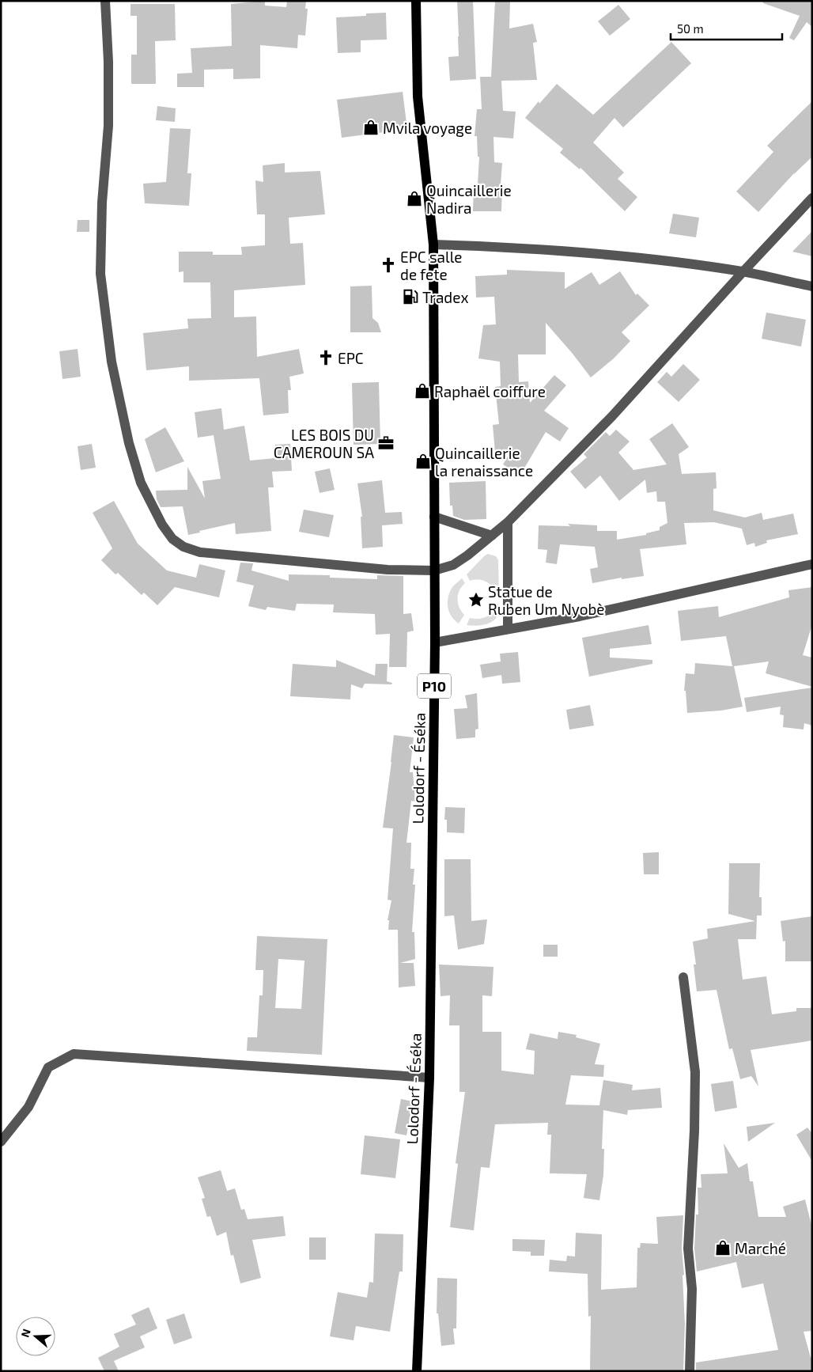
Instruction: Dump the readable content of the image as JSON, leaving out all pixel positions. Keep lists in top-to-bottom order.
{
  "streets": {
    "main road": ["P10", "Lolodorf - Éséka"]
  },
  "places": {
    "shop": [
      "Mvila voyage",
      "Quincaillerie Nadira",
      "Raphaël coiffure",
      "Quincaillerie la renaissance",
      "Marché"
    ],
    "church": ["EPC salle de fete", "EPC"],
    "fuel station": ["Tradex"],
    "office": ["LES BOIS DU CAMEROUN SA"],
    "place": ["Statue de Ruben Um Nyobè"]
  },
  "scale_bar": "50 m",
  "north": "left"
}
